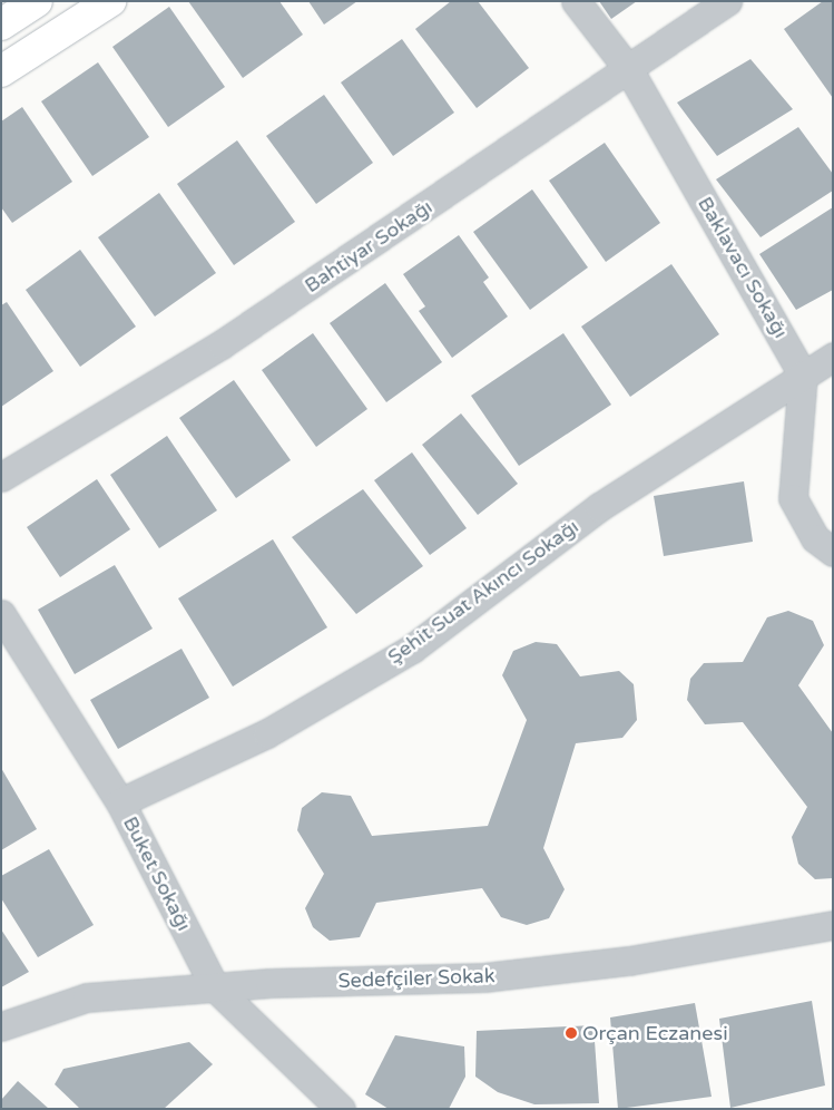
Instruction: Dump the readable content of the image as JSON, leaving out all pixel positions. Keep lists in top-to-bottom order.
{
  "streets": {
    "street": [
      "Bahtiyar Sokağı",
      "Baklavacı Sokağı",
      "Şehit Suat Akıncı Sokağı",
      "Buket Sokağı",
      "Sedefçiler Sokak"
    ]
  },
  "crossings": [
    ["Bahtiyar Sokağı", "Baklavacı Sokağı"],
    ["Baklavacı Sokağı", "Şehit Suat Akıncı Sokağı"],
    ["Şehit Suat Akıncı Sokağı", "Buket Sokağı"],
    ["Buket Sokağı", "Sedefçiler Sokak"]
  ],
  "places": ["Orçan Eczanesi"]
}
